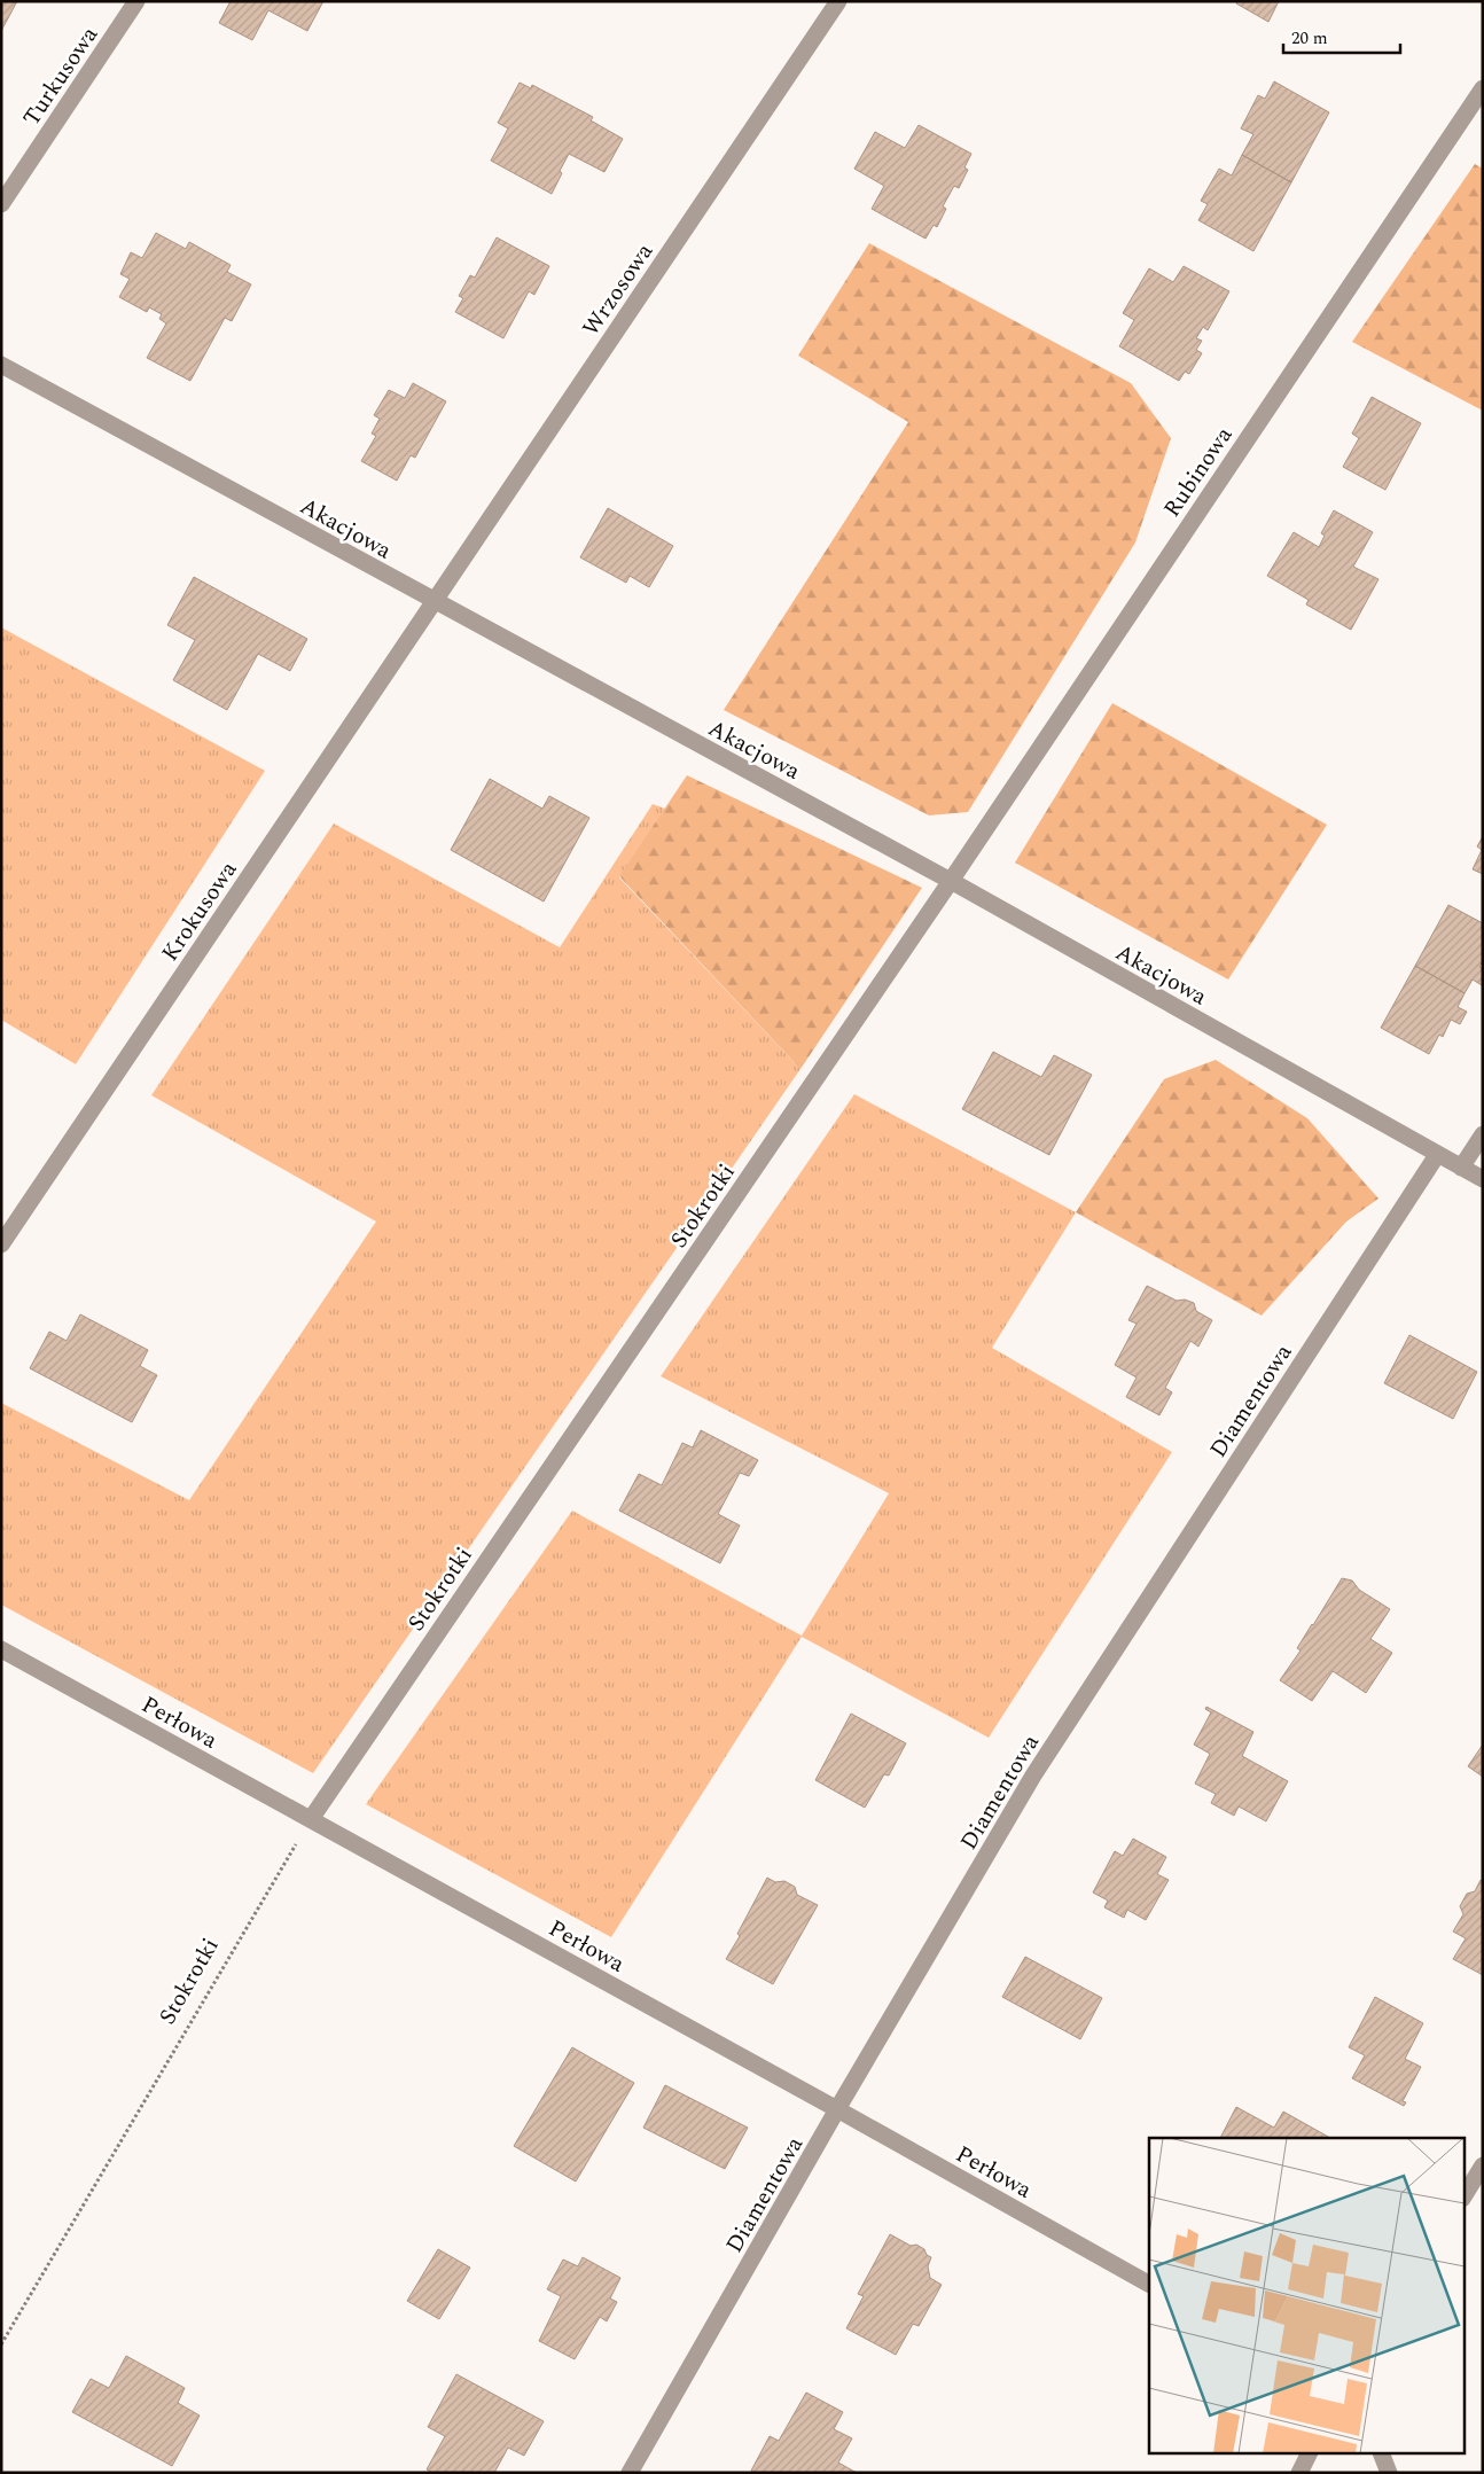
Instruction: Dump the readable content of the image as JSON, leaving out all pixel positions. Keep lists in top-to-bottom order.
{
  "streets": {
    "street": [
      "Turkusowa",
      "Wrzosowa",
      "Rubinowa",
      "Akacjowa",
      "Krokusowa",
      "Stokrotki",
      "Diamentowa",
      "Perłowa"
    ]
  },
  "crossings": [
    ["Wrzosowa", "Akacjowa"],
    ["Wrzosowa", "Krokusowa"],
    ["Rubinowa", "Akacjowa"],
    ["Rubinowa", "Stokrotki"],
    ["Akacjowa", "Krokusowa"],
    ["Akacjowa", "Stokrotki"],
    ["Akacjowa", "Diamentowa"],
    ["Stokrotki", "Perłowa"],
    ["Diamentowa", "Perłowa"]
  ],
  "scale_bar": "20 m"
}
